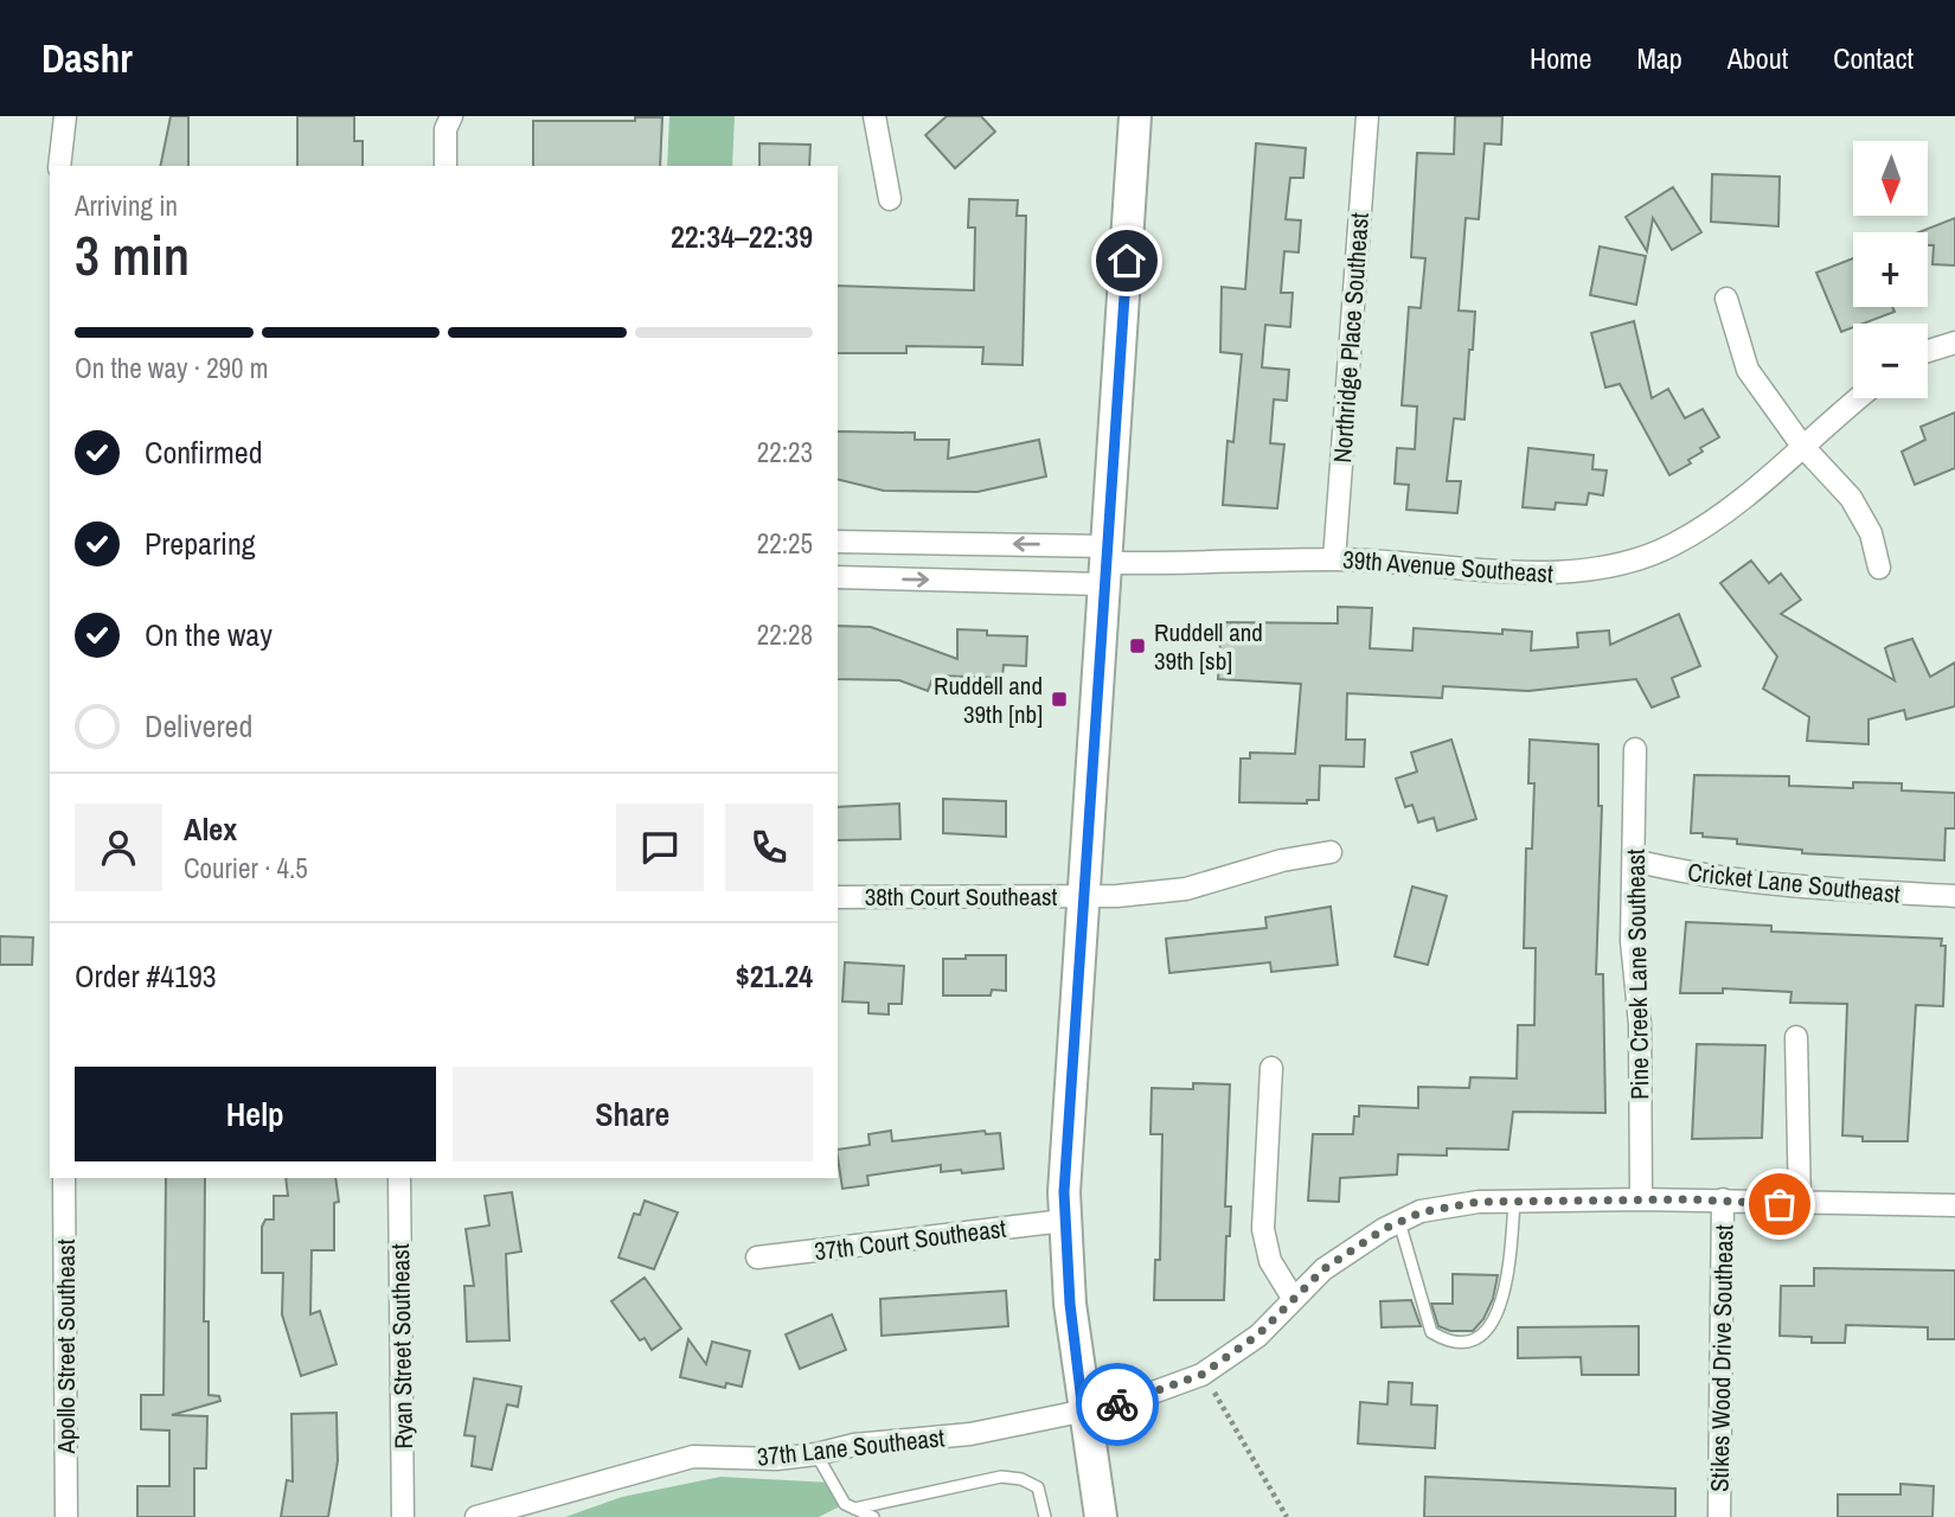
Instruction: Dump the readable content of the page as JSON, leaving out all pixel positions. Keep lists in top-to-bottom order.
{
  "streets": {
    "street": [
      "Northridge Place Southeast",
      "39th Avenue Southeast",
      "Cricket Lane Southeast",
      "38th Court Southeast",
      "Pine Creek Lane Southeast",
      "37th Court Southeast",
      "Apollo Street Southeast",
      "Ryan Street Southeast",
      "Stikes Wood Drive Southeast",
      "37th Lane Southeast"
    ]
  },
  "crossings": [
    ["Northridge Place Southeast", "39th Avenue Southeast"],
    ["Cricket Lane Southeast", "Pine Creek Lane Southeast"],
    ["Pine Creek Lane Southeast", "37th Lane Southeast"],
    ["Stikes Wood Drive Southeast", "37th Lane Southeast"]
  ],
  "places": {
    "transit": ["Ruddell and 39th [sb]", "Ruddell and 39th [nb]"]
  },
  "north": "bottom",
  "page": {
    "header": "Dashr",
    "nav": [
      "Home",
      "Map",
      "About",
      "Contact"
    ],
    "map_buttons": ["+", "−"],
    "heading": ["3 min", "Arriving in", "22:34–22:39"],
    "panel": [
      "Alex",
      "Courier · 4.5",
      "Order #4193",
      "$21.24"
    ],
    "bar": "On the way · 290 m",
    "list": [
      ["Confirmed", "22:23"],
      ["Preparing", "22:25"],
      ["On the way", "22:28"],
      "Delivered"
    ],
    "buttons": ["Help", "Share"]
  }
}
